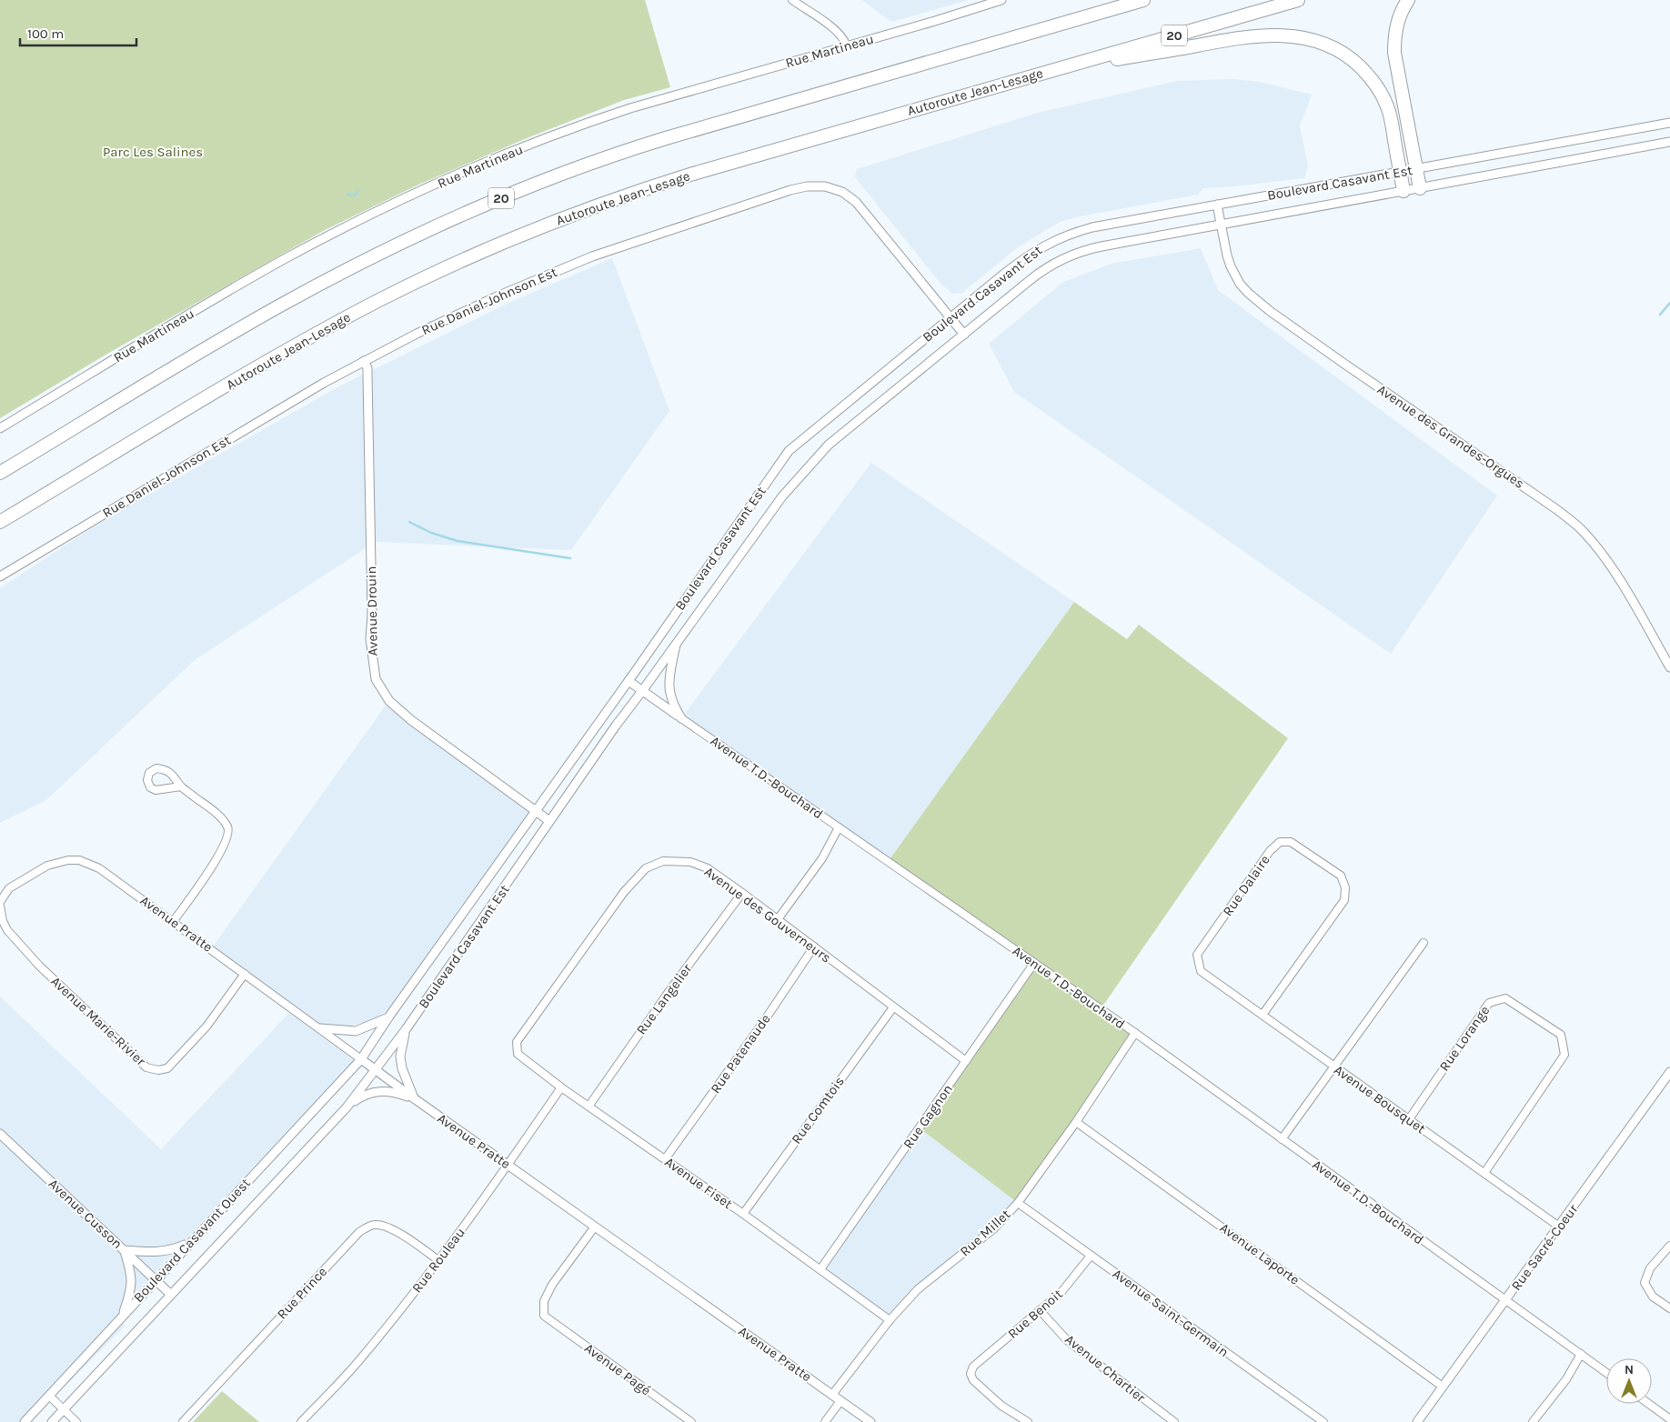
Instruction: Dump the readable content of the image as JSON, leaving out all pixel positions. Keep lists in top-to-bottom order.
{
  "streets": {
    "highway": ["20", "Autoroute Jean-Lesage"],
    "street": [
      "Rue Martineau",
      "Boulevard Casavant Est",
      "Rue Daniel-Johnson Est",
      "Avenue des Grandes-Orgues",
      "Avenue Drouin",
      "Avenue T.D.-Bouchard",
      "Rue Dalaire",
      "Avenue des Gouverneurs",
      "Avenue Pratte",
      "Rue Langelier",
      "Avenue Marie-Rivier",
      "Rue Lorange",
      "Rue Patenaude",
      "Avenue Bousquet",
      "Rue Comtois",
      "Rue Gagnon",
      "Avenue Fiset",
      "Avenue Cusson",
      "Rue Millet",
      "Boulevard Casavant Ouest",
      "Rue Sacré-Coeur",
      "Avenue Laporte",
      "Rue Rouleau",
      "Rue Prince",
      "Avenue Saint-Germain",
      "Rue Benoit",
      "Avenue Chartier",
      "Avenue Pagé"
    ]
  },
  "crossings": [
    ["Boulevard Casavant Est", "Rue Daniel-Johnson Est"],
    ["Boulevard Casavant Est", "Avenue des Grandes-Orgues"],
    ["Boulevard Casavant Est", "Avenue Drouin"],
    ["Boulevard Casavant Est", "Avenue T.D.-Bouchard"],
    ["Boulevard Casavant Est", "Avenue Pratte"],
    ["Boulevard Casavant Est", "Boulevard Casavant Ouest"],
    ["Rue Daniel-Johnson Est", "Avenue Drouin"],
    ["Avenue T.D.-Bouchard", "Rue Gagnon"],
    ["Avenue T.D.-Bouchard", "Rue Millet"],
    ["Avenue T.D.-Bouchard", "Rue Sacré-Coeur"],
    ["Rue Dalaire", "Avenue Bousquet"],
    ["Avenue des Gouverneurs", "Rue Langelier"],
    ["Avenue des Gouverneurs", "Rue Patenaude"],
    ["Avenue des Gouverneurs", "Rue Comtois"],
    ["Avenue des Gouverneurs", "Rue Gagnon"],
    ["Avenue des Gouverneurs", "Avenue Fiset"],
    ["Avenue Pratte", "Avenue Marie-Rivier"],
    ["Avenue Pratte", "Rue Millet"],
    ["Avenue Pratte", "Boulevard Casavant Ouest"],
    ["Avenue Pratte", "Rue Rouleau"],
    ["Avenue Pratte", "Avenue Pagé"],
    ["Rue Langelier", "Avenue Fiset"],
    ["Rue Lorange", "Avenue Bousquet"],
    ["Rue Patenaude", "Avenue Fiset"],
    ["Avenue Bousquet", "Rue Sacré-Coeur"],
    ["Rue Comtois", "Avenue Fiset"],
    ["Rue Gagnon", "Avenue Fiset"],
    ["Avenue Fiset", "Rue Millet"],
    ["Avenue Fiset", "Rue Rouleau"],
    ["Avenue Cusson", "Boulevard Casavant Ouest"],
    ["Rue Millet", "Avenue Laporte"],
    ["Rue Millet", "Avenue Saint-Germain"],
    ["Rue Sacré-Coeur", "Avenue Laporte"],
    ["Rue Rouleau", "Rue Prince"],
    ["Avenue Saint-Germain", "Rue Benoit"],
    ["Rue Benoit", "Avenue Chartier"]
  ],
  "parks": ["Parc Les Salines"],
  "scale_bar": "100 m",
  "north": "top"
}
